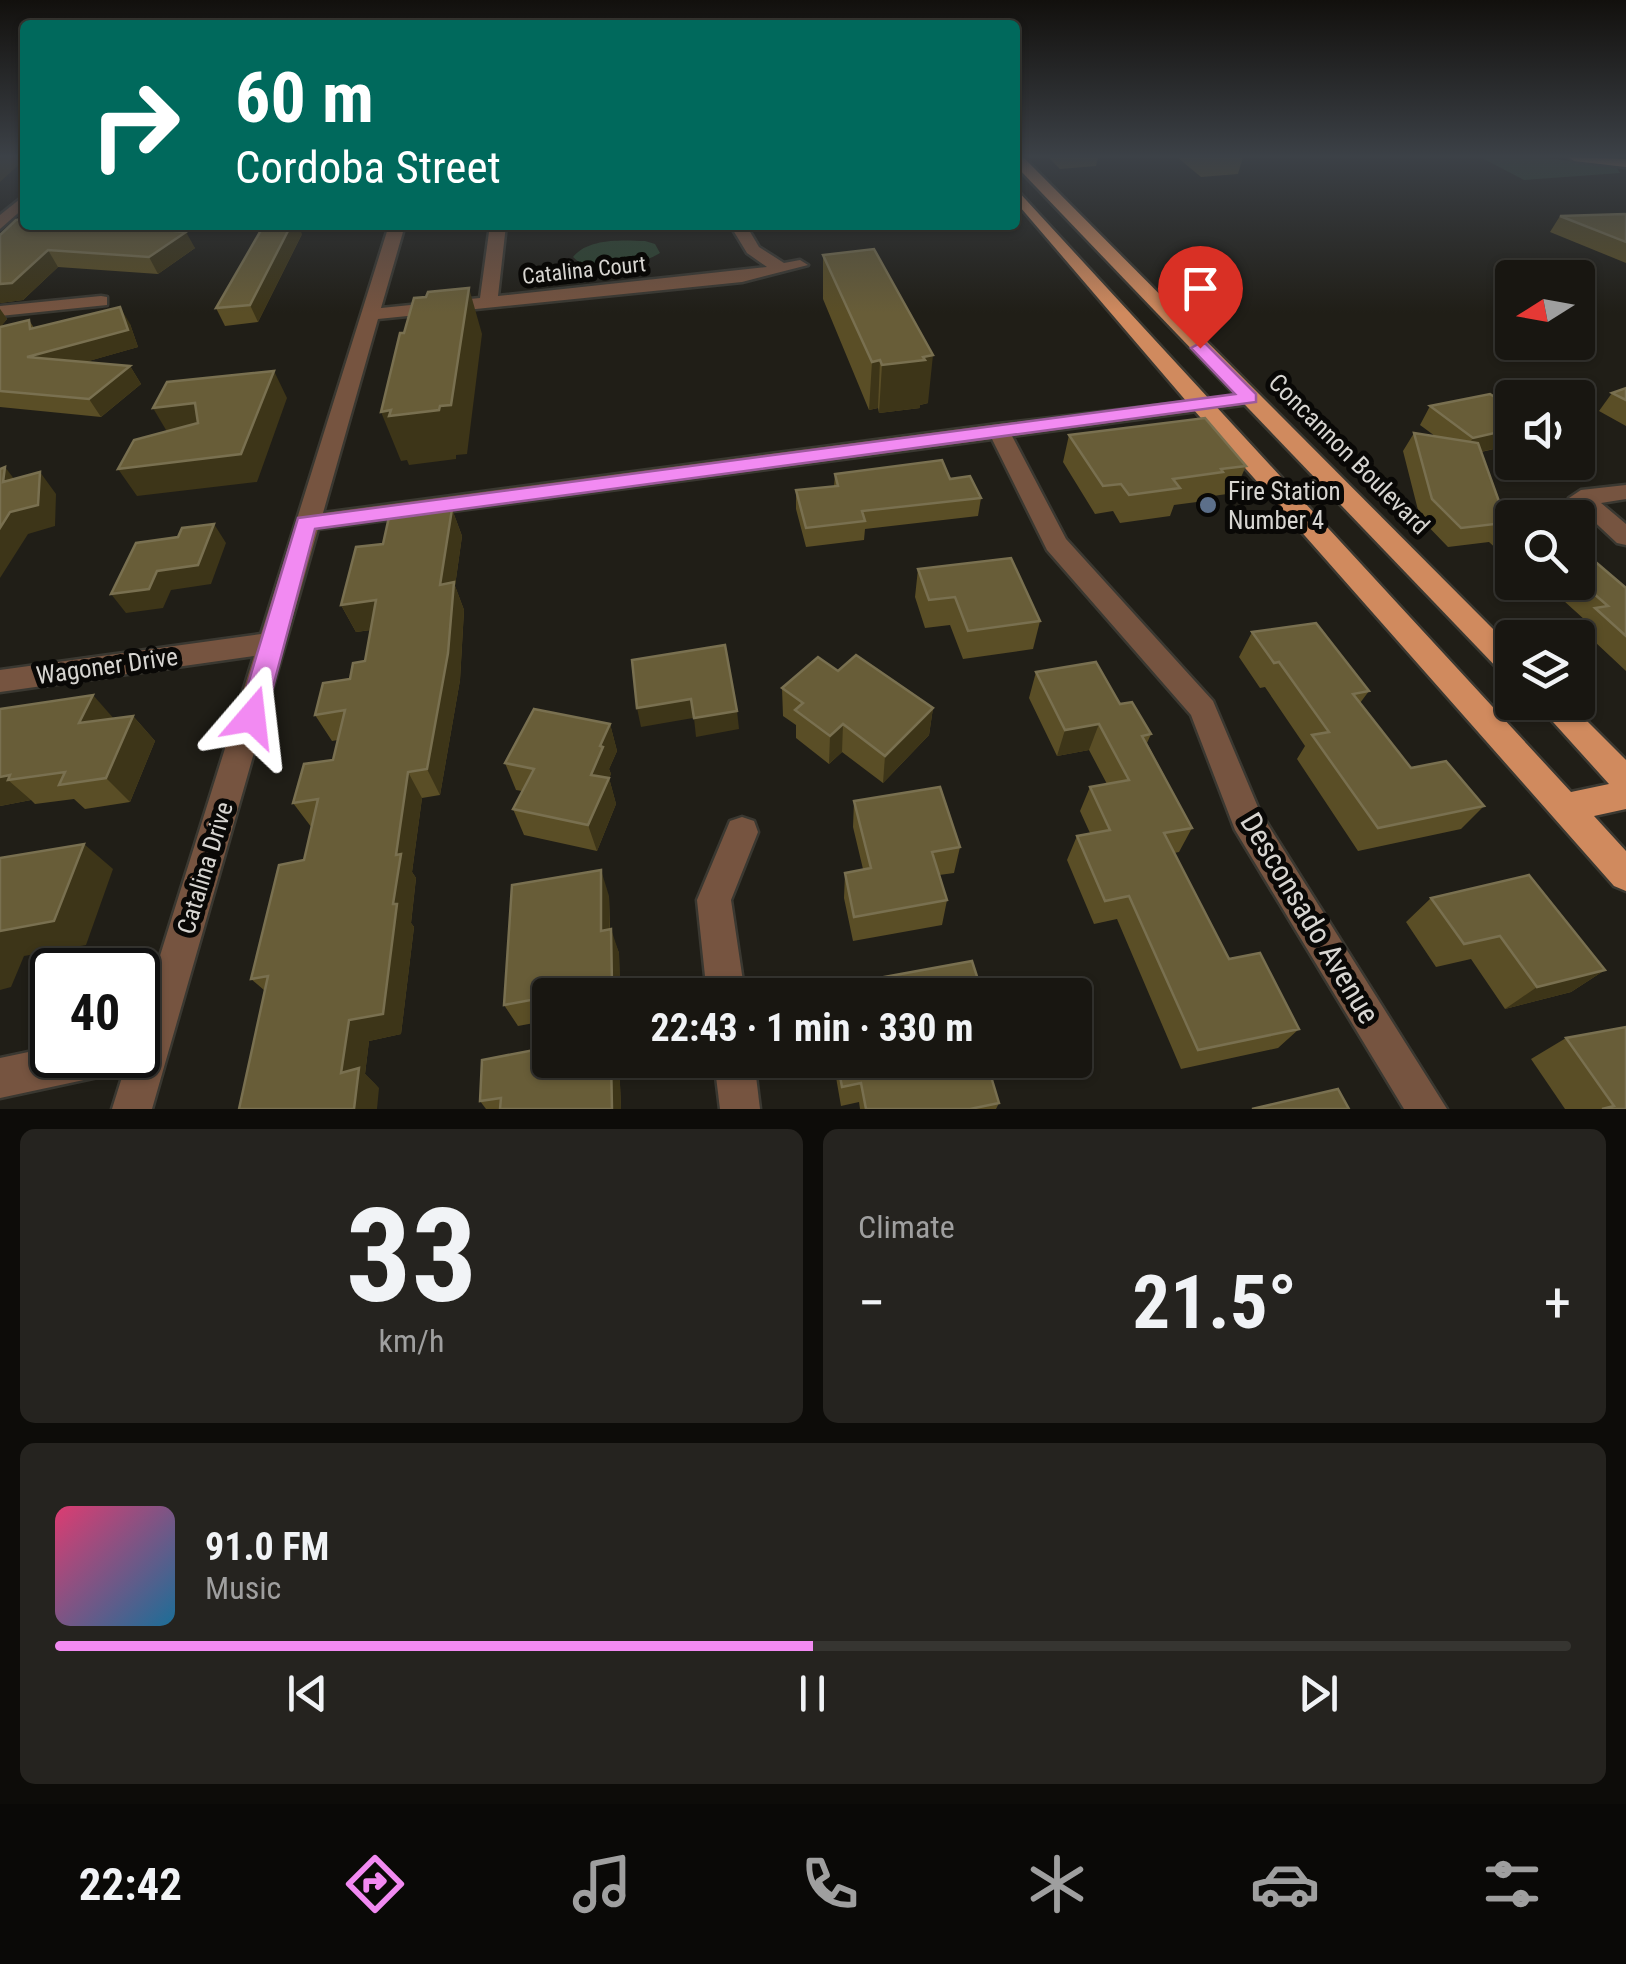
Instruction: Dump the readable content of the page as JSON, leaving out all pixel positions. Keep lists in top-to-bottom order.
{
  "streets": {
    "main road": ["Concannon Boulevard"],
    "street": [
      "Catalina Court",
      "Wagoner Drive",
      "Catalina Drive",
      "Desconsado Avenue"
    ]
  },
  "crossings": [
    ["Catalina Court", "Catalina Drive"],
    ["Wagoner Drive", "Catalina Drive"]
  ],
  "places": ["Fire Station Number 4"],
  "north": "left",
  "page": {
    "turn": ["60 m", "Cordoba Street"],
    "limit": "40",
    "trip": "22:43 · 1 min · 330 m",
    "tile": [
      ["33", "km/h"],
      "Climate"
    ],
    "heat": ["−", "21.5°", "+"],
    "song": ["91.0 FM", "Music"],
    "tabs": "22:42"
  }
}
